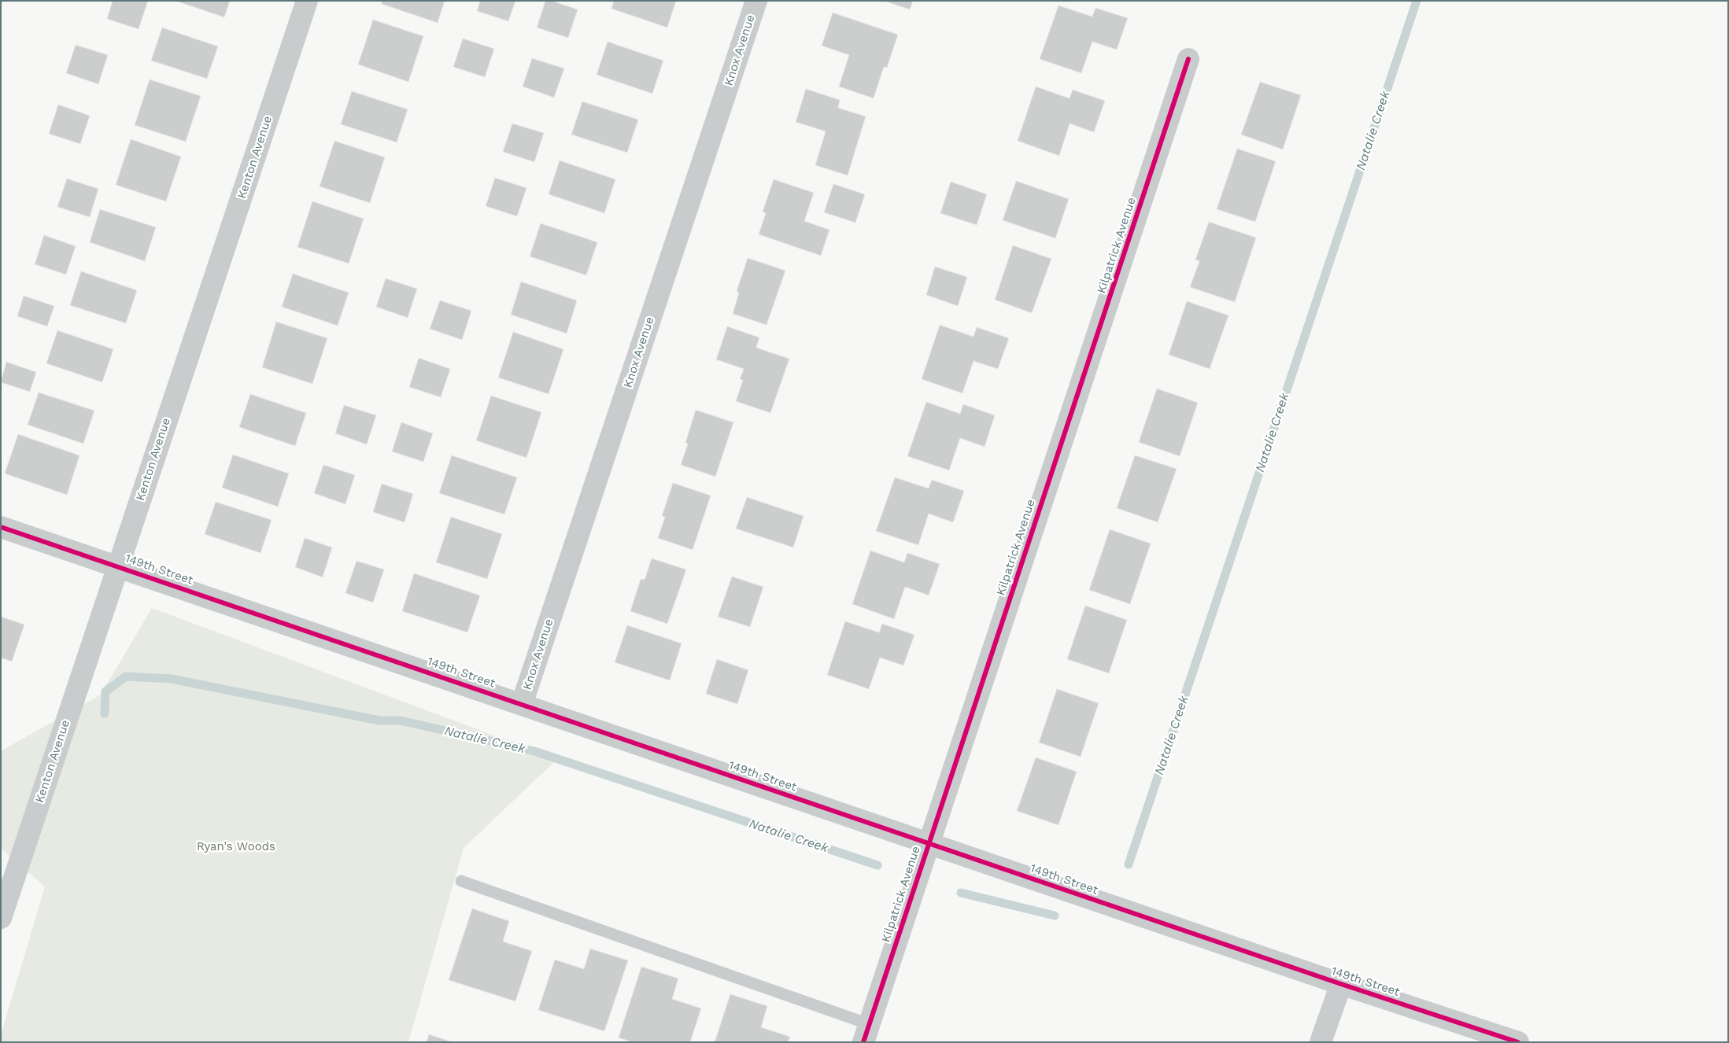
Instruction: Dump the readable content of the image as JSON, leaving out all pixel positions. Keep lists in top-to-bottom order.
{
  "streets": {
    "street": [
      "Knox Avenue",
      "Kenton Avenue",
      "Kilpatrick Avenue",
      "149th Street"
    ]
  },
  "crossings": [
    ["Knox Avenue", "149th Street"],
    ["Kenton Avenue", "149th Street"],
    ["Kilpatrick Avenue", "149th Street"]
  ],
  "water": ["Natalie Creek"],
  "parks": ["Ryan's Woods"]
}
